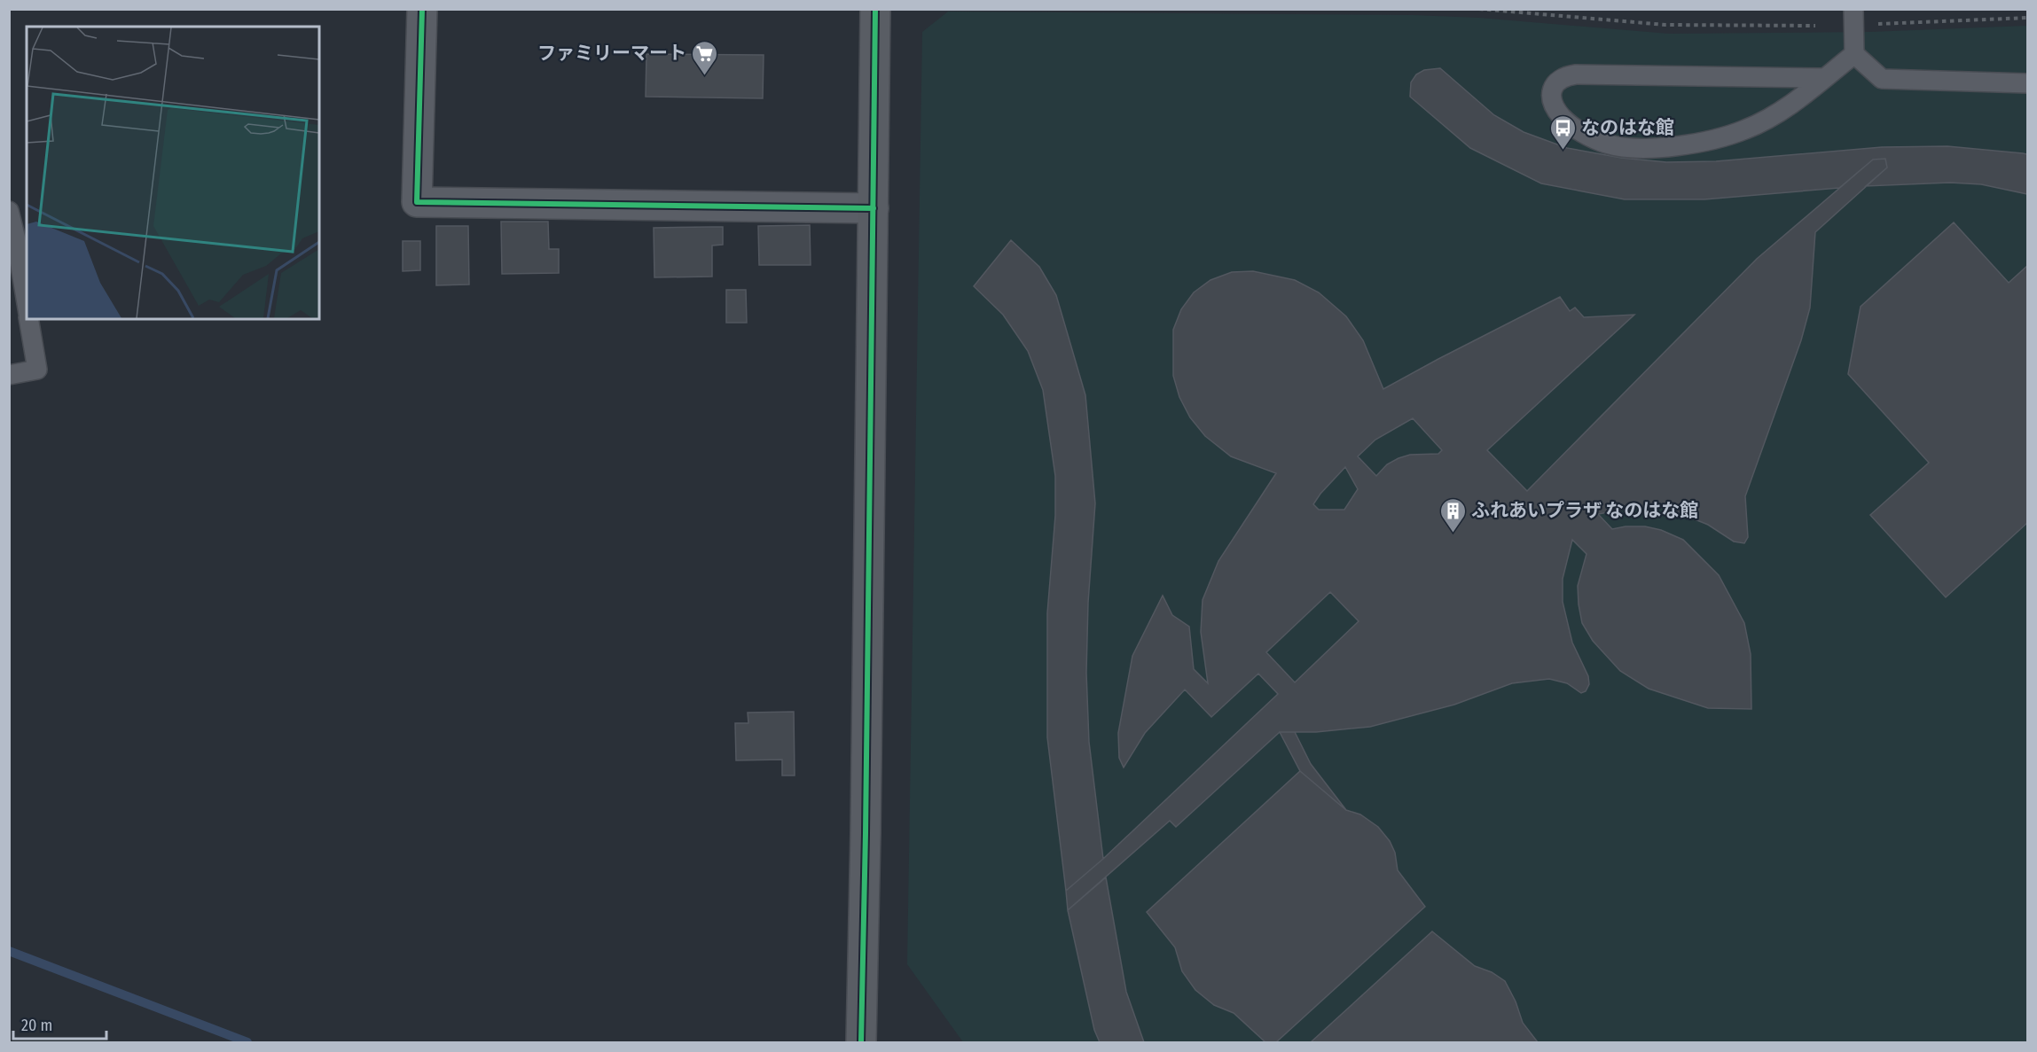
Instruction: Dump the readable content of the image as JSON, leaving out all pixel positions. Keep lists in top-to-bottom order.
{
  "places": {
    "supermarket": ["ファミリーマート"],
    "bus stop": ["なのはな館"],
    "building": ["ふれあいプラザ なのはな館"]
  },
  "scale_bar": "20 m"
}
